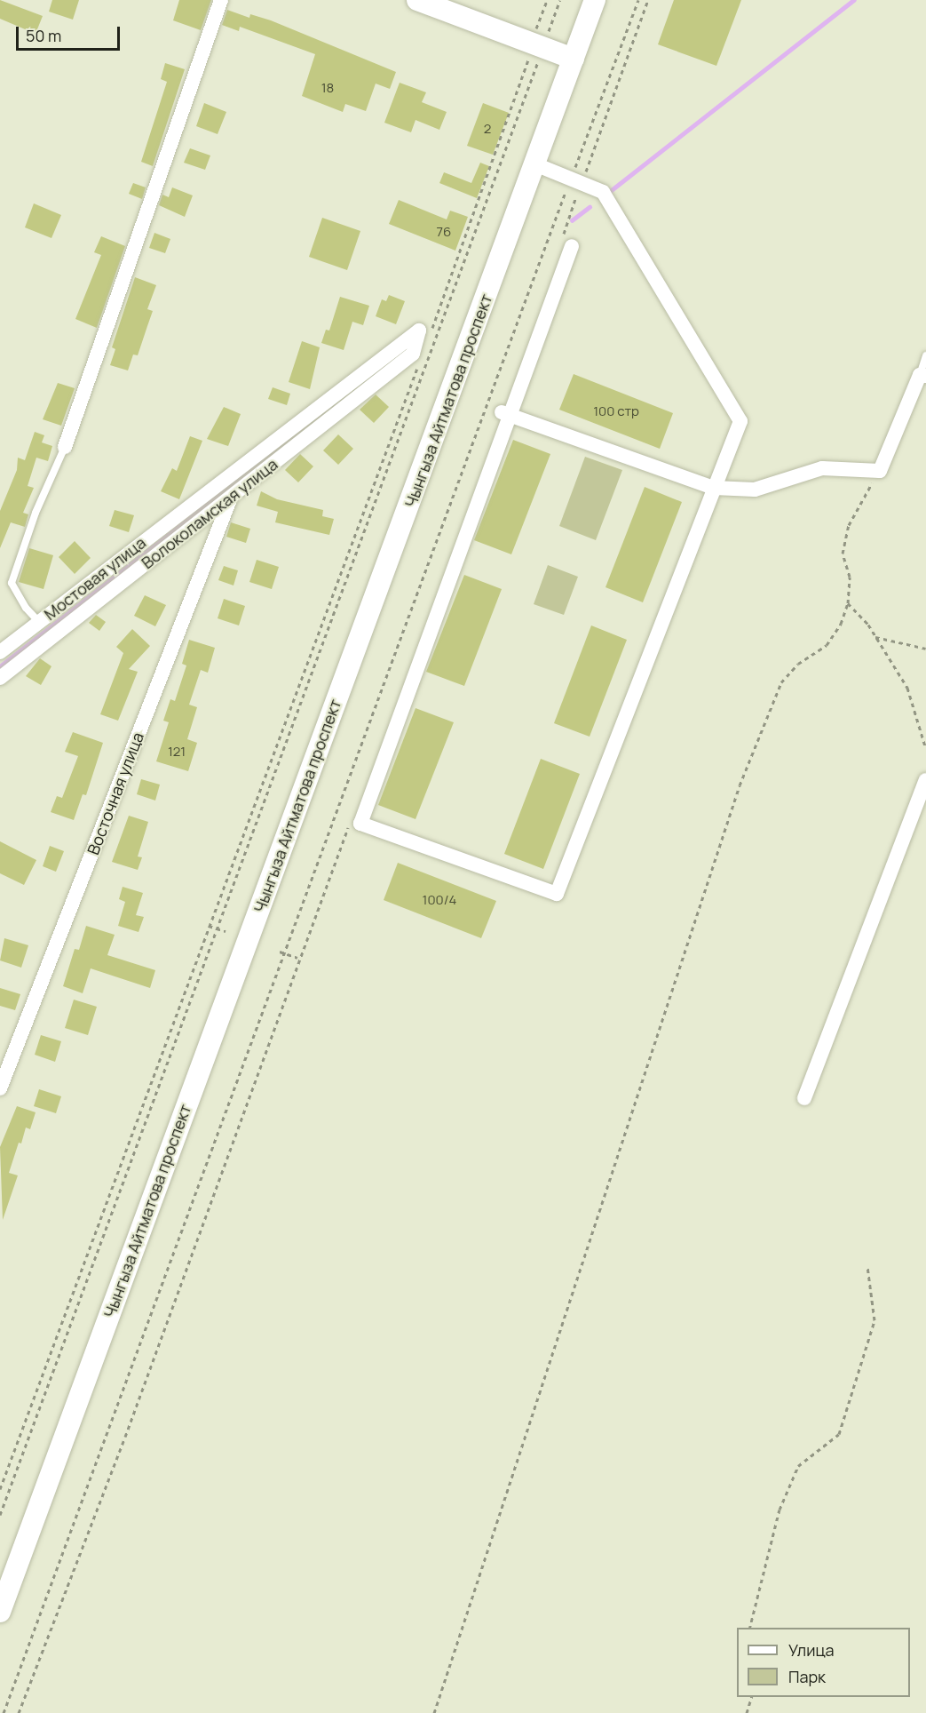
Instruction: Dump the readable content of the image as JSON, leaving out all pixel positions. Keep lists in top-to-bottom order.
{
  "streets": {
    "main road": ["Чынгыза Айтматова проспект"],
    "street": ["Волоколамская улица", "Мостовая улица", "Восточная улица"]
  },
  "crossings": [
    ["Волоколамская улица", "Мостовая улица"],
    ["Волоколамская улица", "Восточная улица"]
  ],
  "house_numbers": [
    "18",
    "2",
    "76",
    "100 стр",
    "121",
    "100/4"
  ],
  "legend": ["Улица", "Парк"],
  "scale_bar": "50 m"
}
